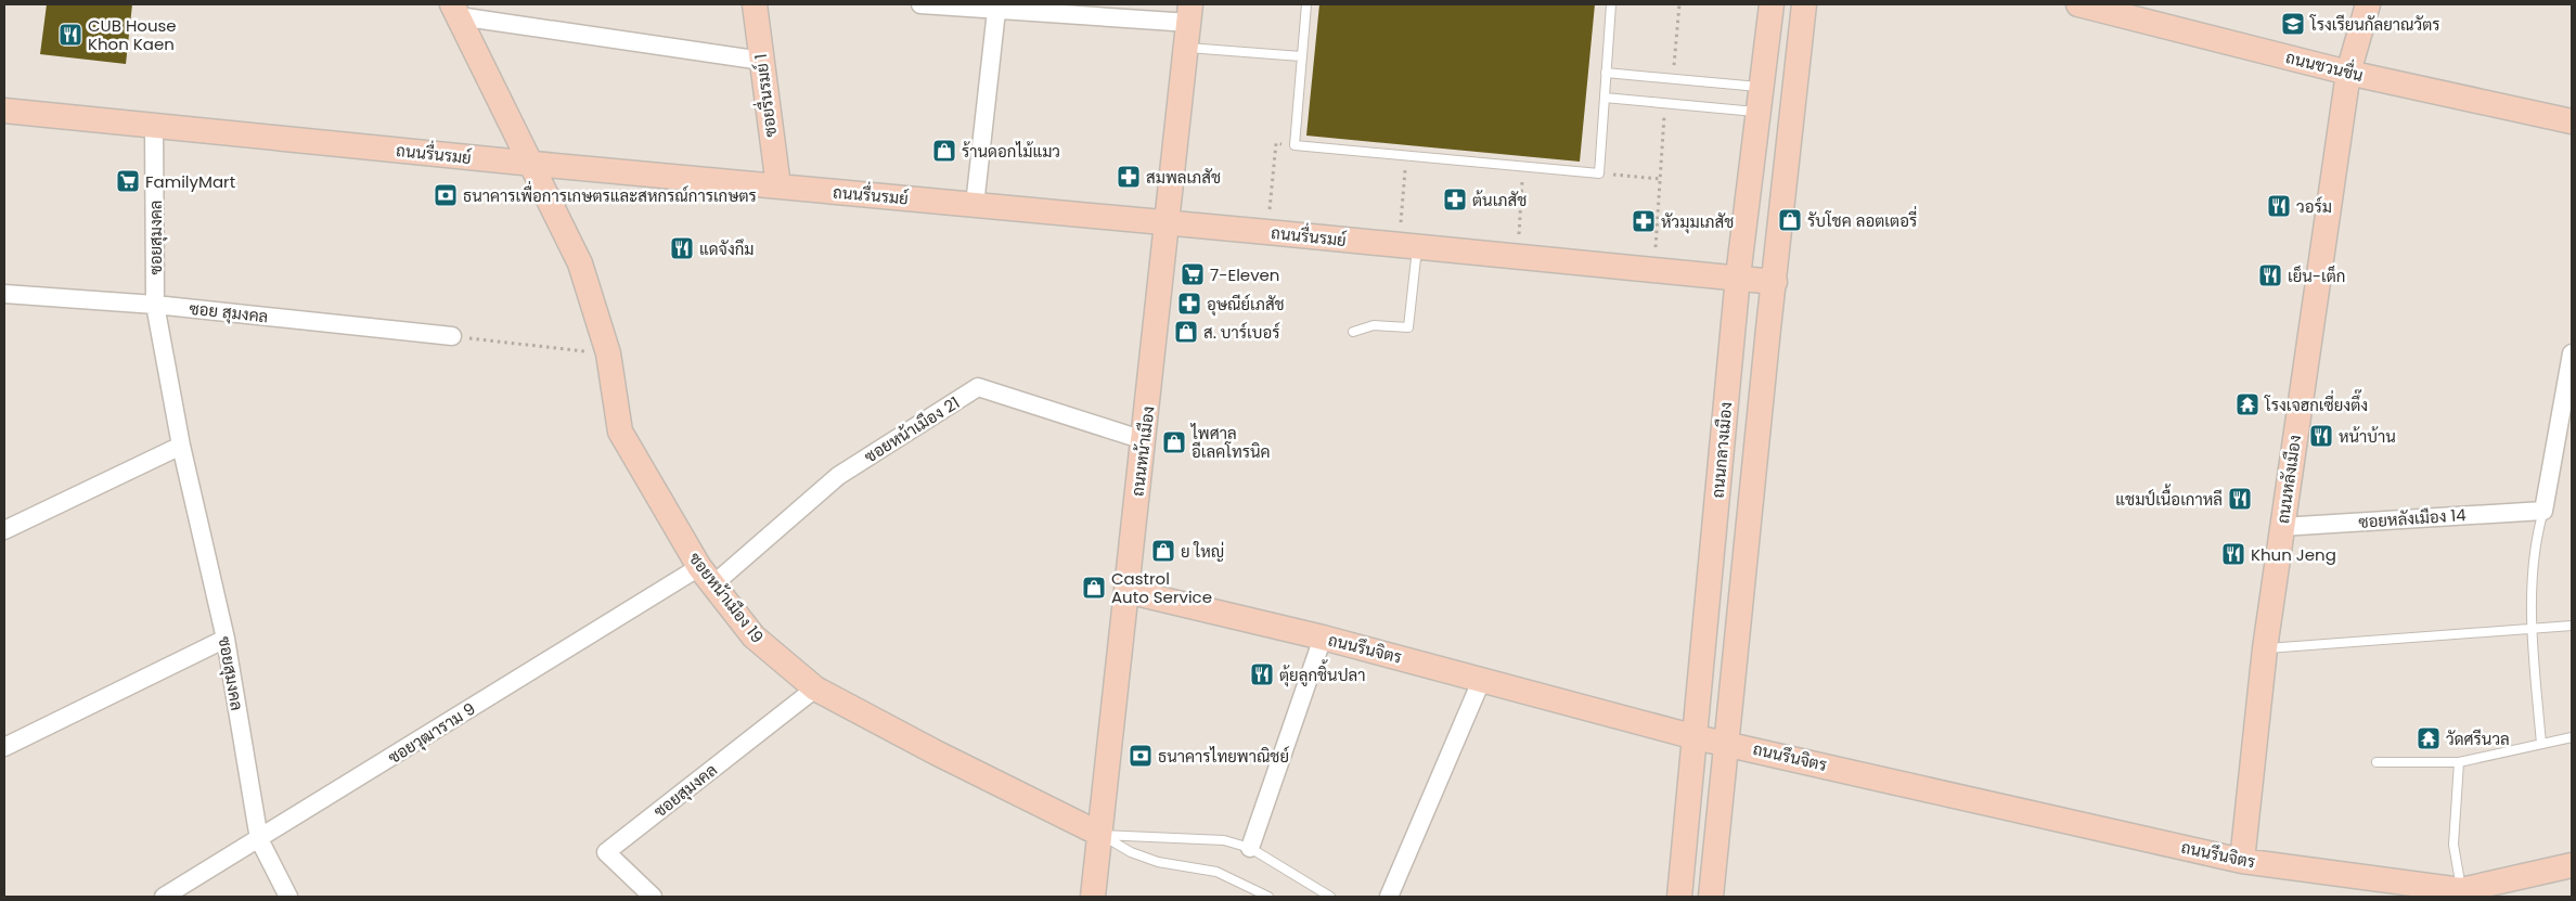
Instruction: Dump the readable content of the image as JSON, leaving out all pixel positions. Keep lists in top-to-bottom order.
{
  "streets": {
    "street": [
      "ถนนชวนชื่น",
      "ซอยรื่นรมย์ 1",
      "ถนนรื่นรมย์",
      "ซอยสุมงคล",
      "ซอย สุมงคล",
      "ซอยหน้าเมือง 21",
      "ถนนกลางเมือง",
      "ถนนหน้าเมือง",
      "ถนนหลังเมือง",
      "ซอยหลังเมือง 14",
      "ซอยหน้าเมือง 19",
      "ถนนรึนจิตร",
      "ซอยวุฒาราม 9"
    ]
  },
  "crossings": [
    ["ถนนชวนชื่น", "ถนนหลังเมือง"],
    ["ซอยรื่นรมย์ 1", "ถนนรื่นรมย์"],
    ["ถนนรื่นรมย์", "ซอยสุมงคล"],
    ["ถนนรื่นรมย์", "ถนนกลางเมือง"],
    ["ถนนรื่นรมย์", "ถนนหน้าเมือง"],
    ["ถนนรื่นรมย์", "ซอยหน้าเมือง 19"],
    ["ซอยสุมงคล", "ซอย สุมงคล"],
    ["ซอยสุมงคล", "ซอยหน้าเมือง 19"],
    ["ซอยสุมงคล", "ซอยวุฒาราม 9"],
    ["ซอยหน้าเมือง 21", "ถนนหน้าเมือง"],
    ["ซอยหน้าเมือง 21", "ซอยหน้าเมือง 19"],
    ["ซอยหน้าเมือง 21", "ซอยวุฒาราม 9"],
    ["ถนนกลางเมือง", "ถนนรึนจิตร"],
    ["ถนนหน้าเมือง", "ซอยหน้าเมือง 19"],
    ["ถนนหน้าเมือง", "ถนนรึนจิตร"],
    ["ถนนหลังเมือง", "ซอยหลังเมือง 14"],
    ["ถนนหลังเมือง", "ถนนรึนจิตร"],
    ["ซอยหน้าเมือง 19", "ซอยวุฒาราม 9"]
  ],
  "places": {
    "school or university": ["โรงเรียนกัลยาณวัตร"],
    "restaurant": [
      "CUB House Khon Kaen",
      "วอร์ม",
      "แดจังกึม",
      "เย็น-เต็ก",
      "หน้าบ้าน",
      "แชมป์เนื้อเกาหลี",
      "Khun Jeng",
      "ตุ้ยลูกชิ้นปลา"
    ],
    "shop": [
      "ร้านดอกไม้แมว",
      "รับโชค ลอตเตอรี่",
      "ส. บาร์เบอร์",
      "ไพศาล อีเลคโทรนิค",
      "ย ใหญ่",
      "Castrol Auto Service"
    ],
    "pharmacy": [
      "สมพลเภสัช",
      "ต้นเภสัช",
      "หัวมุมเภสัช",
      "อุษณีย์เภสัช"
    ],
    "supermarket": ["FamilyMart", "7-Eleven"],
    "bank": ["ธนาคารเพื่อการเกษตรและสหกรณ์การเกษตร", "ธนาคารไทยพาณิชย์"],
    "temple": ["โรงเจฮกเซี่ยงตึ๊ง", "วัดศรีนวล"]
  }
}
